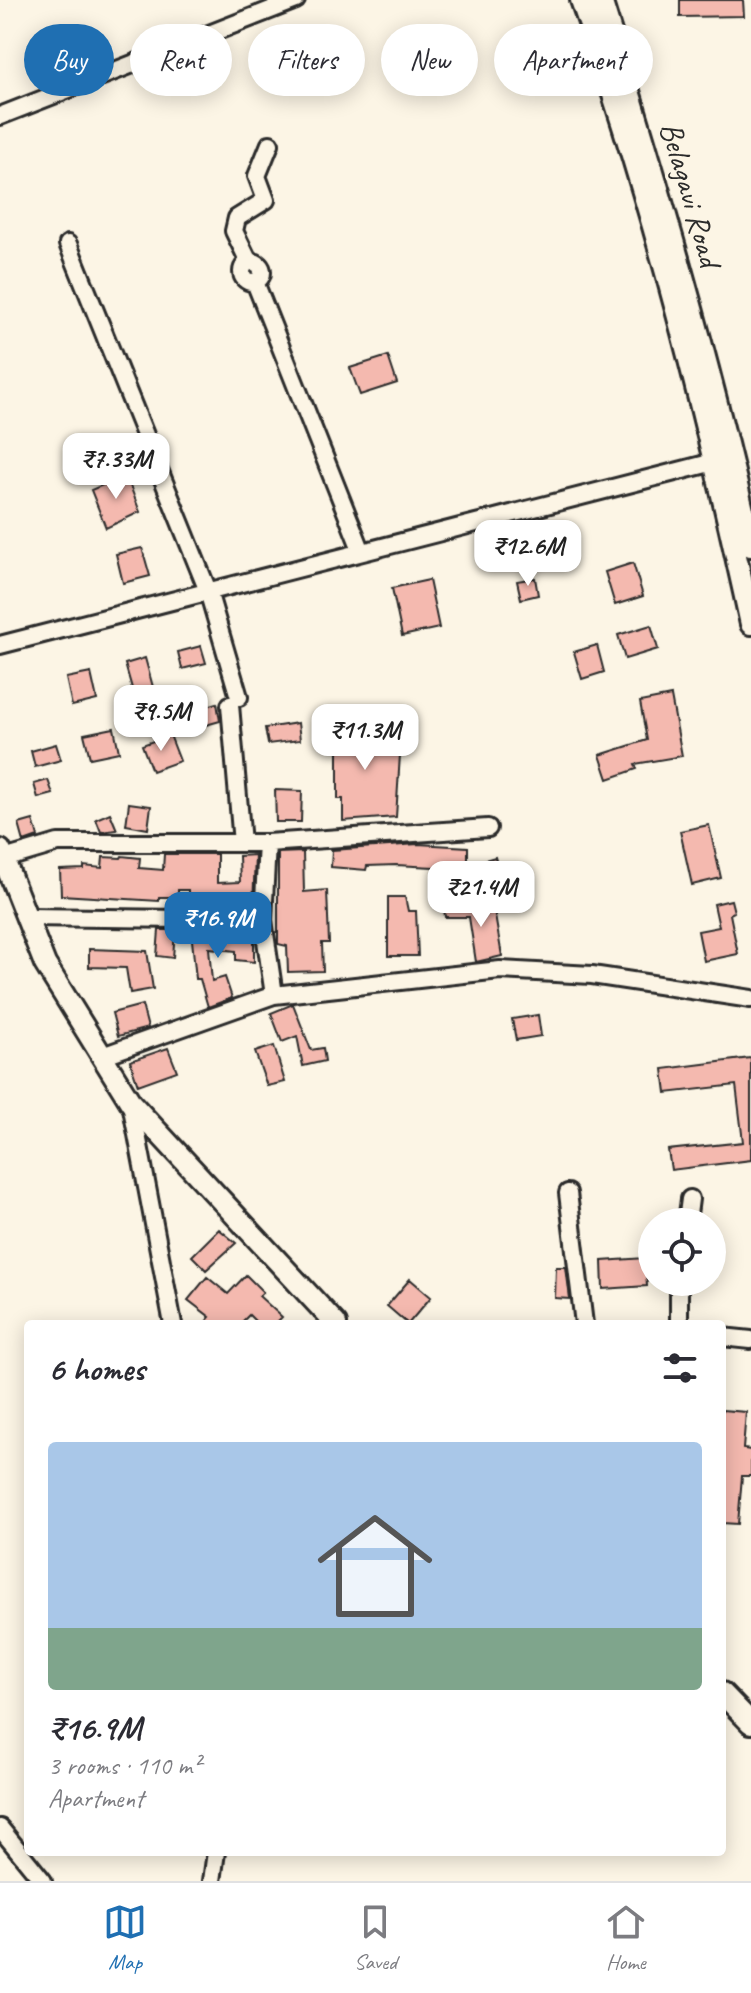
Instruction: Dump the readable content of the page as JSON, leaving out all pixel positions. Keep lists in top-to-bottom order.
{
  "streets": {
    "main road": ["Belagavi Road"]
  },
  "page": {
    "chip": [
      "Buy",
      "Rent",
      "Filters",
      "New",
      "Apartment"
    ],
    "price": [
      "₹7.33M",
      "₹12.6M",
      "₹9.5M",
      "₹11.3M",
      "₹21.4M",
      "₹16.9M"
    ],
    "heading": "6 homes",
    "list": [
      {
        "name": "₹16.9M",
        "note": "3 rooms · 110 m² · Apartment"
      }
    ],
    "tabs": ["Map", "Saved", "Home"]
  }
}
